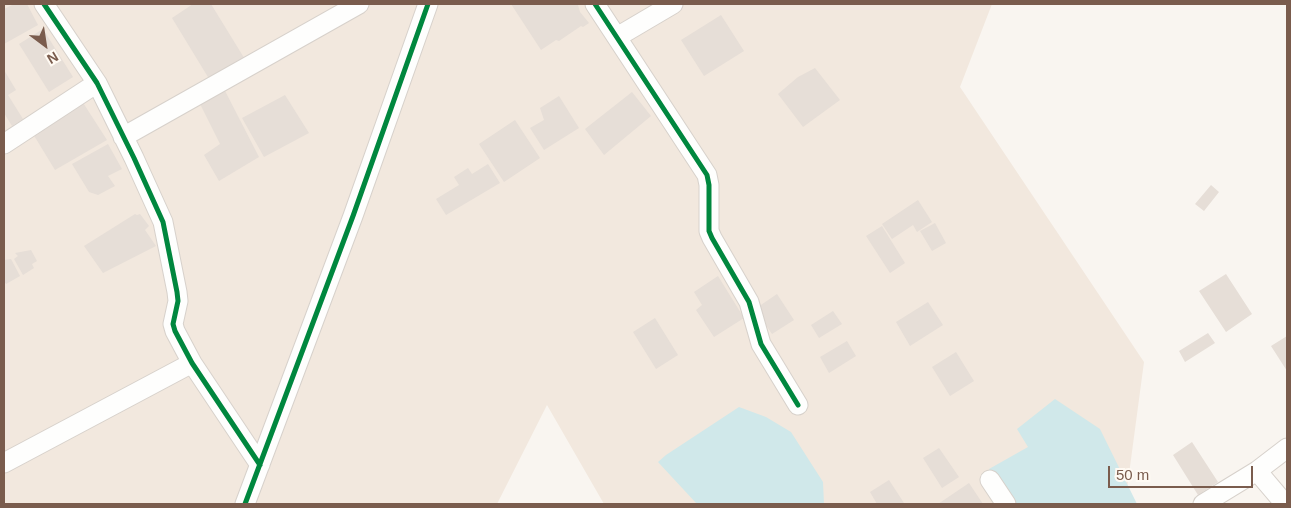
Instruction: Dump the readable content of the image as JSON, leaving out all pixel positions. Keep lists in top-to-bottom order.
{
  "scale_bar": "50 m",
  "north": "bottom right"
}
